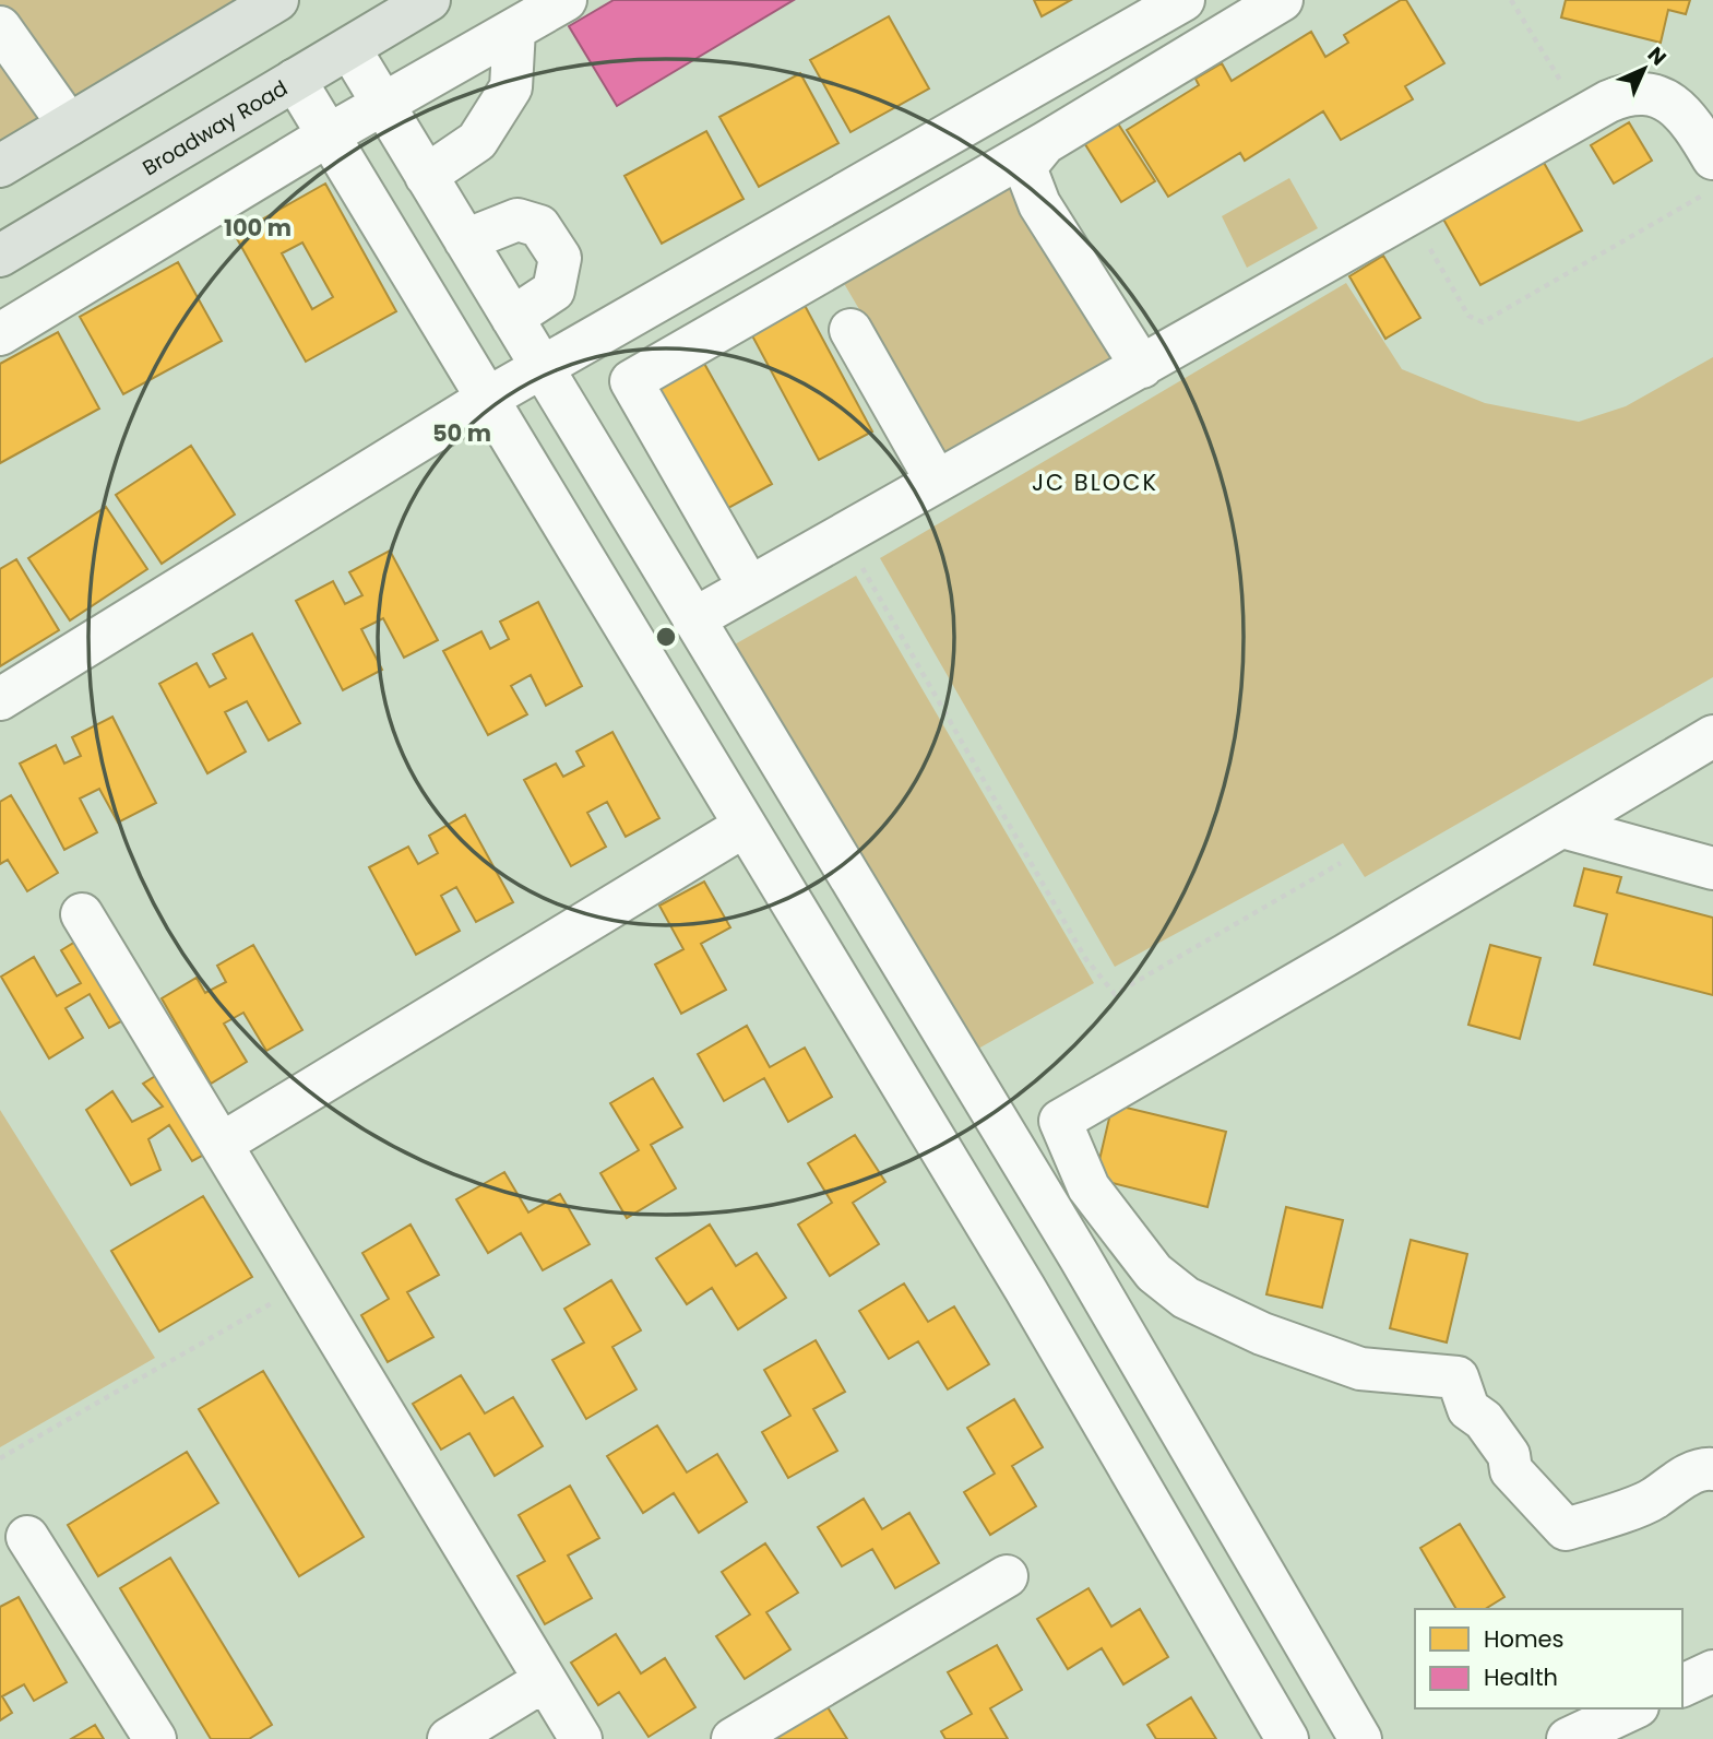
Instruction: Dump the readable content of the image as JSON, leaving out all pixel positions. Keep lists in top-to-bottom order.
{
  "streets": {
    "main road": ["Broadway Road"]
  },
  "districts": ["JC BLOCK"],
  "legend": ["Homes", "Health"],
  "north": "top right",
  "rings": ["100 m", "50 m"]
}
